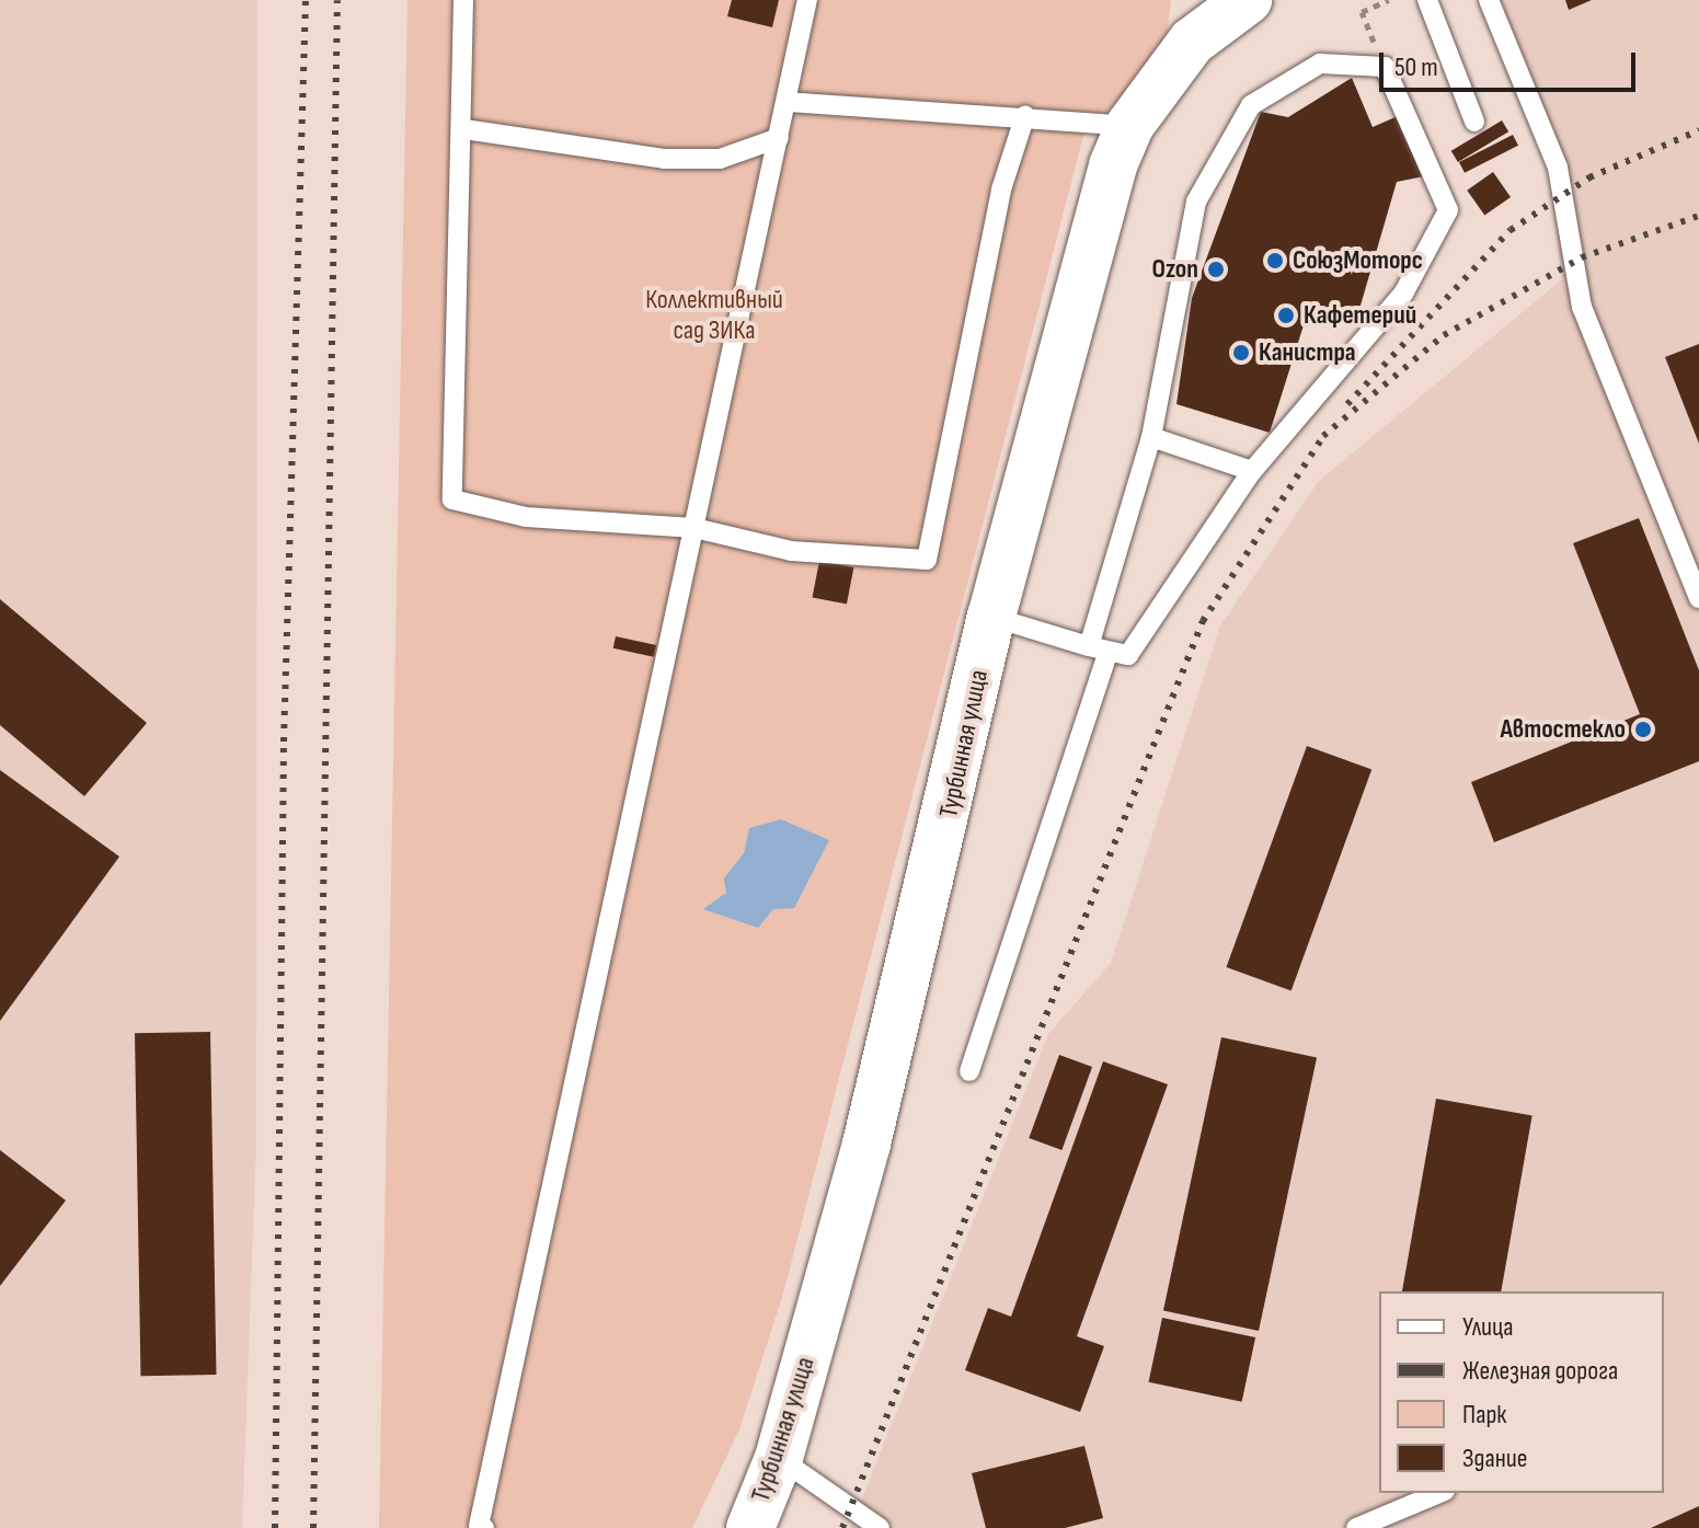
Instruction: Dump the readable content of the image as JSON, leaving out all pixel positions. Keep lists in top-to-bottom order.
{
  "streets": {
    "main road": ["Турбинная улица"]
  },
  "parks": ["Коллективный сад ЗИКа"],
  "places": [
    "СоюзМоторс",
    "Ozon",
    "Кафетерий",
    "Канистра",
    "Автостекло"
  ],
  "legend": [
    "Улица",
    "Железная дорога",
    "Парк",
    "Здание"
  ],
  "scale_bar": "50 m"
}
